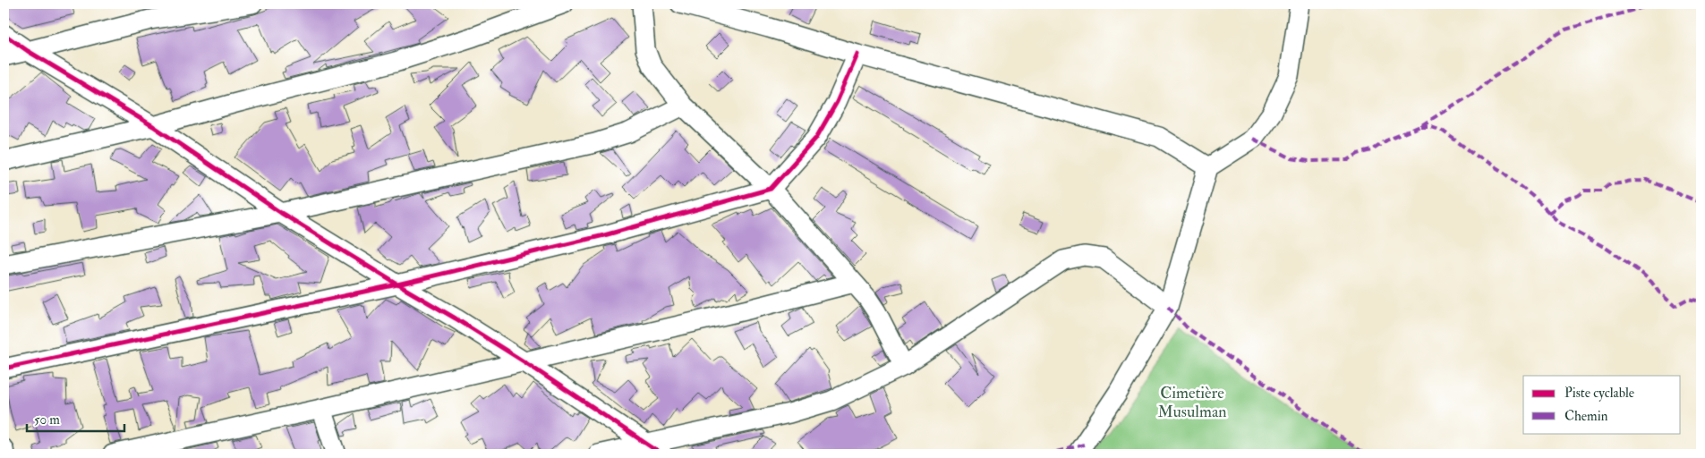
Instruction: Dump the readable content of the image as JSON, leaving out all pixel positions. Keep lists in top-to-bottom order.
{
  "parks": ["Cimetière Musulman"],
  "legend": ["Piste cyclable", "Chemin"],
  "scale_bar": "50 m"
}
